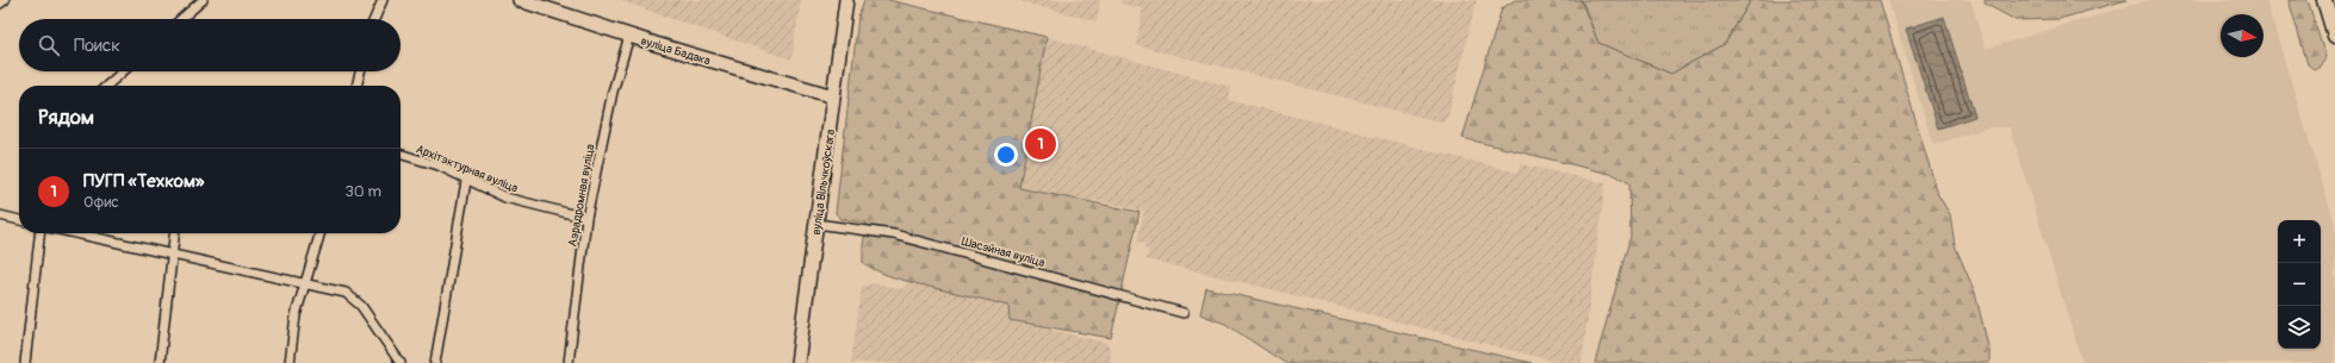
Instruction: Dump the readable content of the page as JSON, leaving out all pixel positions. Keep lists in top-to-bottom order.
{
  "streets": {
    "main road": ["вуліца Бадака", "вуліца Вільчкоўскага"],
    "street": ["Архітэктурная вуліца", "Аэрадромная вуліца", "Шасэйная вуліца"]
  },
  "crossings": [
    ["вуліца Бадака", "вуліца Вільчкоўскага"],
    ["вуліца Бадака", "Аэрадромная вуліца"],
    ["Архітэктурная вуліца", "Аэрадромная вуліца"],
    ["вуліца Вільчкоўскага", "Шасэйная вуліца"]
  ],
  "north": "right",
  "page": {
    "search": "Поиск",
    "heading": "Рядом",
    "pins": "1",
    "list": [
      {
        "mark": "1",
        "name": "ПУГП «Техком»",
        "note": "Офис",
        "value": "30 m"
      }
    ],
    "map_buttons": ["+", "−"]
  }
}
